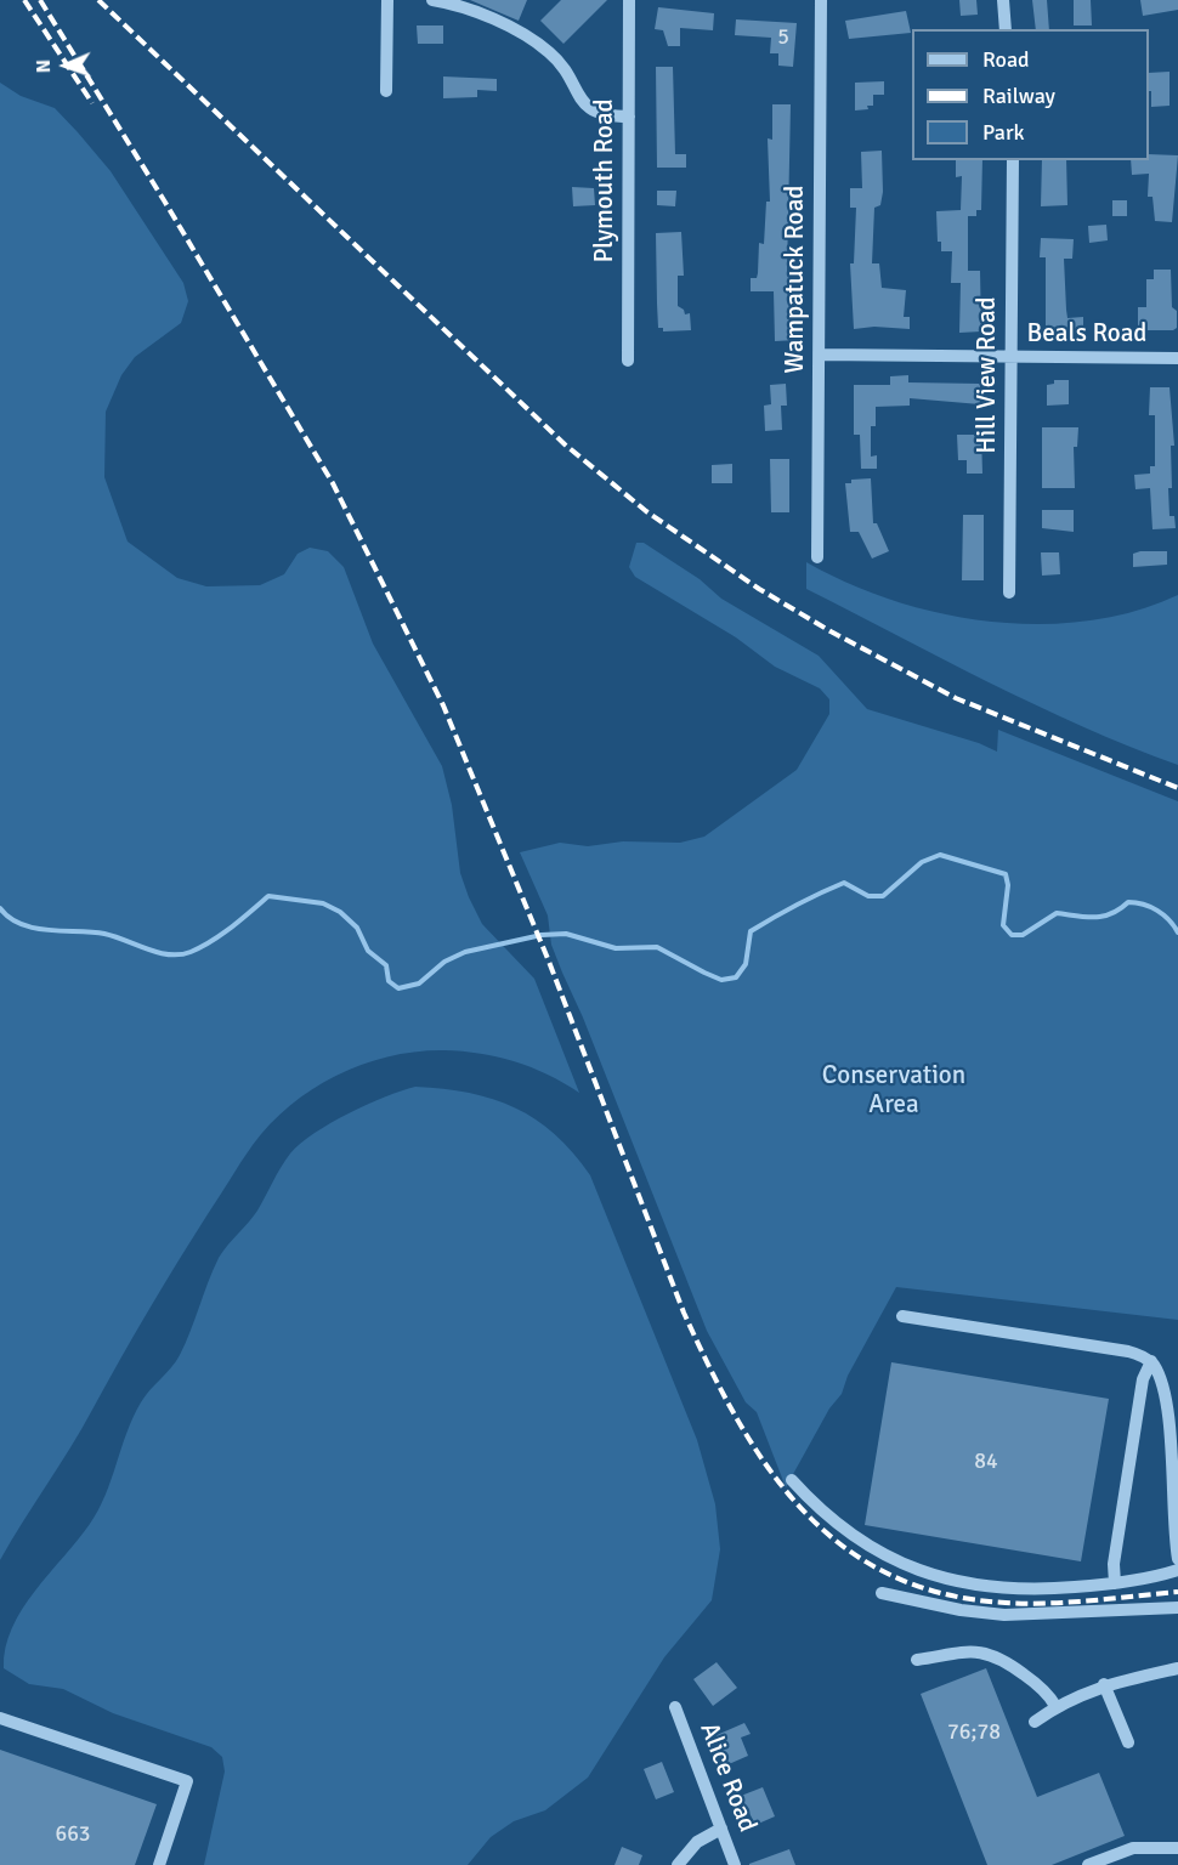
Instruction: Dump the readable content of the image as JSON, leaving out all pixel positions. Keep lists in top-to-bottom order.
{
  "streets": {
    "street": [
      "Plymouth Road",
      "Wampatuck Road",
      "Beals Road",
      "Hill View Road",
      "Alice Road"
    ]
  },
  "crossings": [
    ["Wampatuck Road", "Beals Road"],
    ["Beals Road", "Hill View Road"]
  ],
  "parks": ["Conservation Area"],
  "house_numbers": [
    "5",
    "84",
    "76;78",
    "663"
  ],
  "legend": ["Road", "Railway", "Park"],
  "north": "left"
}
